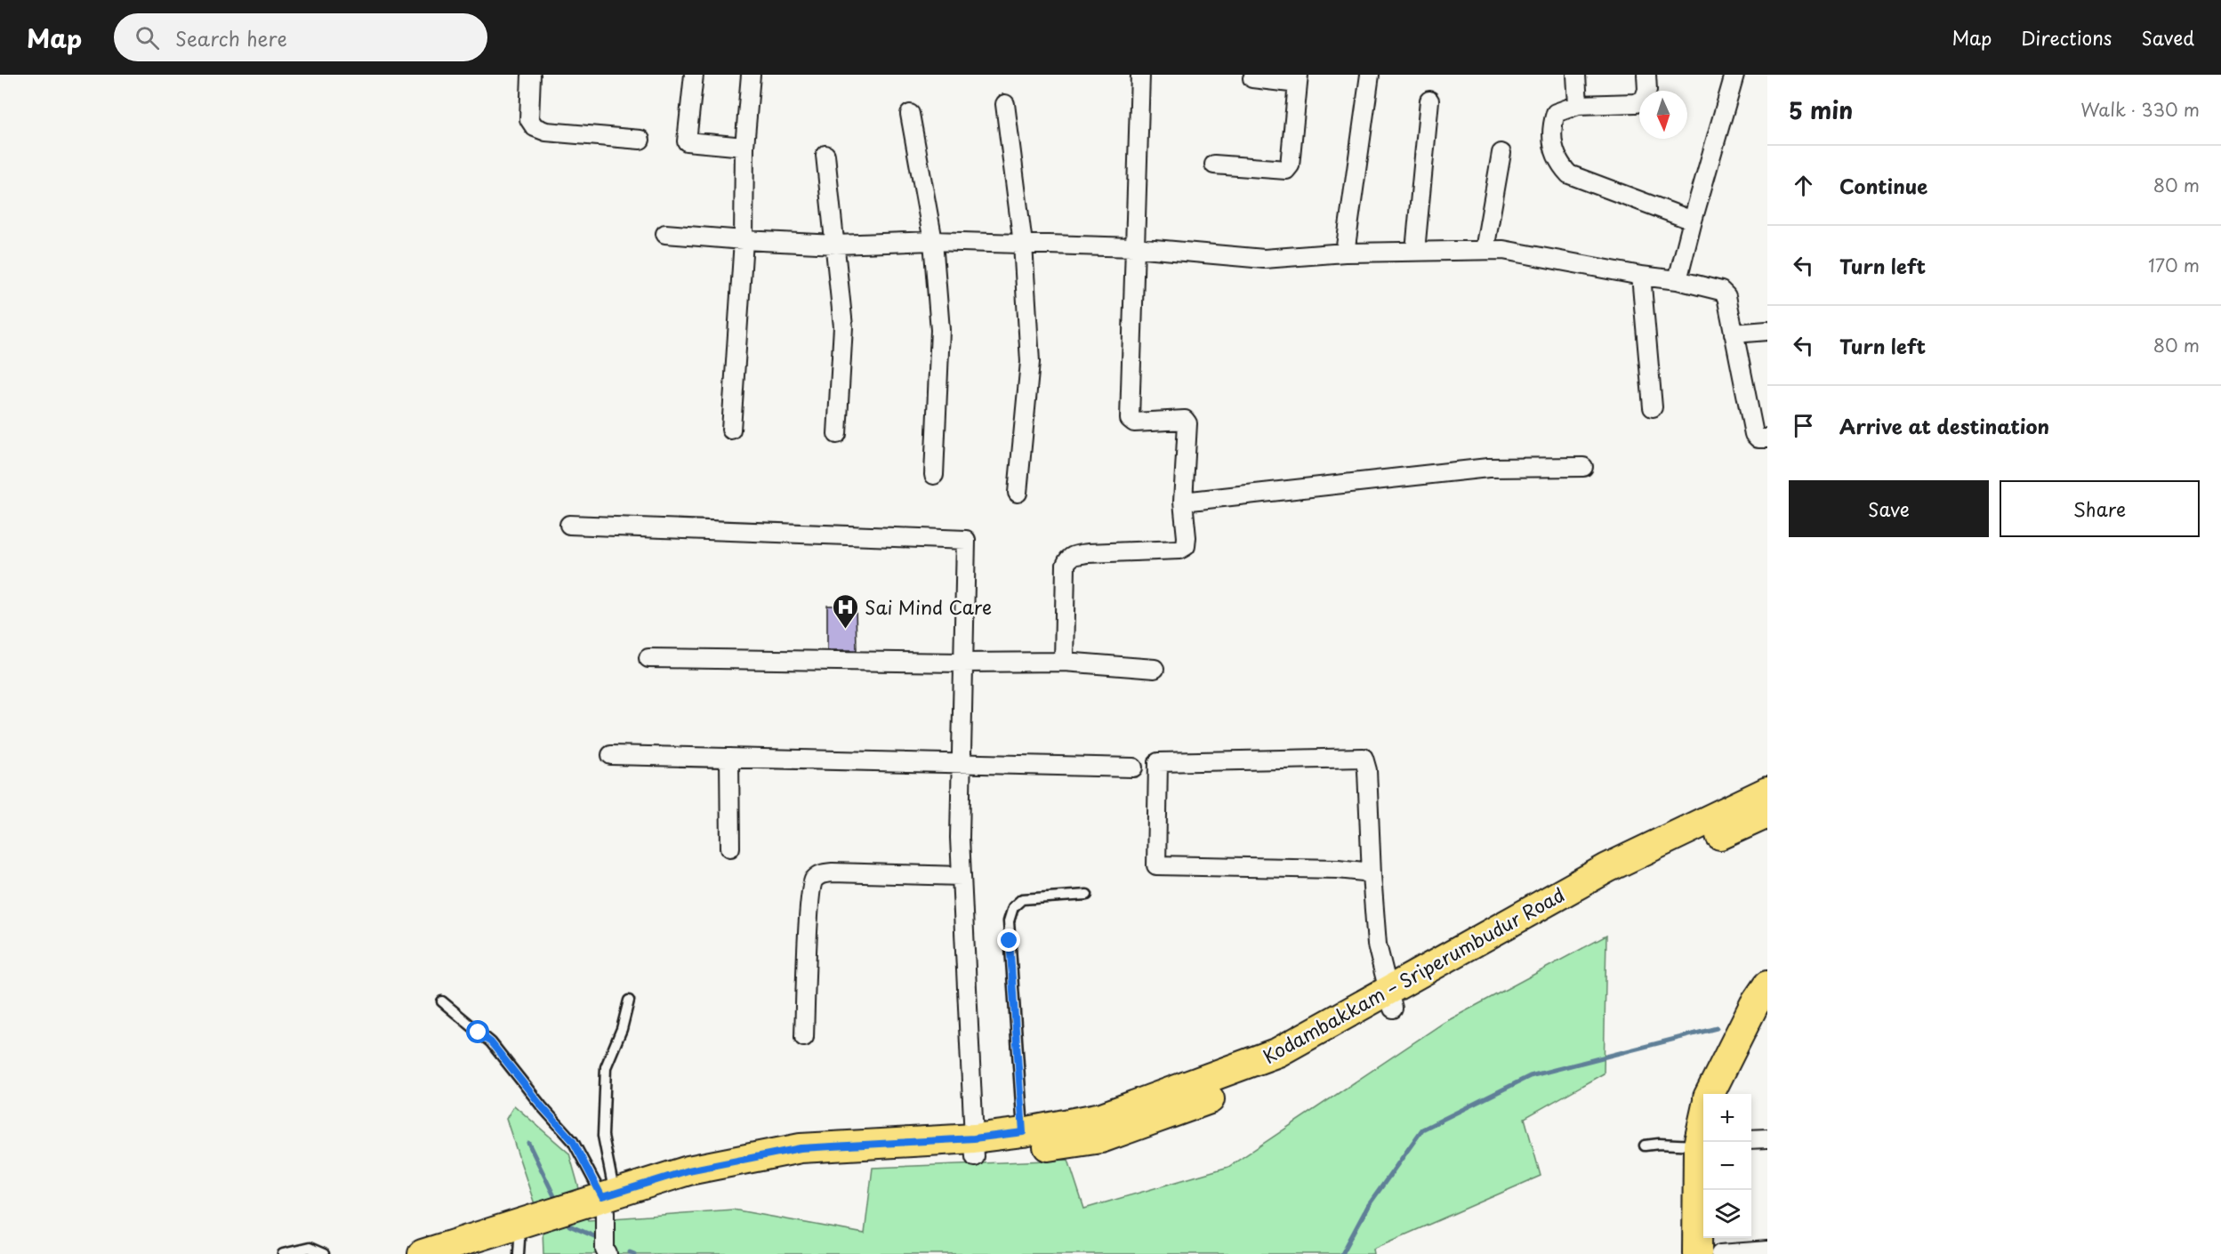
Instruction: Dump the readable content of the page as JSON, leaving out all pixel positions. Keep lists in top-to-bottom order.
{
  "streets": {
    "main road": ["Kodambakkam – Sriperumbudur Road"]
  },
  "places": {
    "hospital": ["Sai Mind Care"]
  },
  "north": "bottom",
  "page": {
    "header": "Map",
    "search": "Search here",
    "nav": ["Map", "Directions", "Saved"],
    "heading": ["5 min", "Walk · 330 m"],
    "list": [
      ["Continue", "80 m"],
      ["Turn left", "170 m"],
      ["Turn left", "80 m"],
      "Arrive at destination"
    ],
    "buttons": ["Save", "Share"],
    "map_buttons": ["+", "−"]
  }
}
